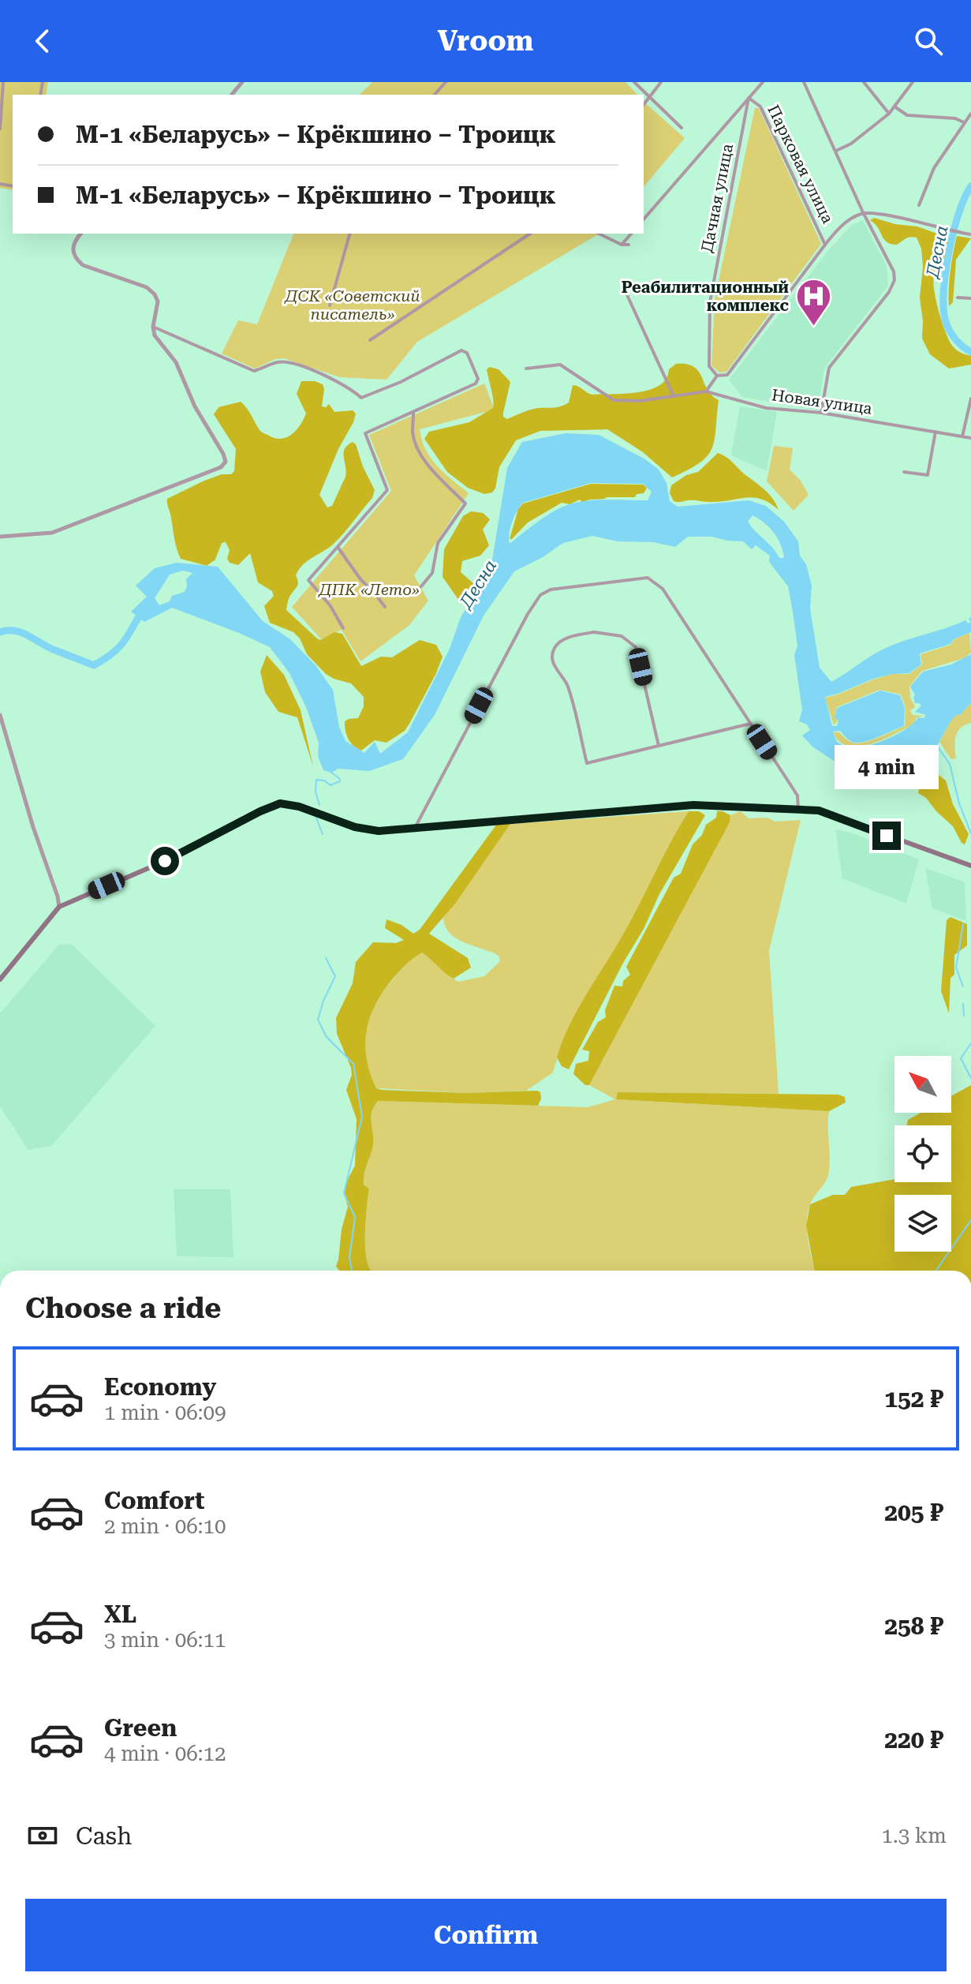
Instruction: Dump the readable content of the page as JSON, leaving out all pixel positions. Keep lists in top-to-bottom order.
{
  "streets": {
    "street": ["Парковая улица", "Дачная улица", "Новая улица"]
  },
  "crossings": [
    ["Парковая улица", "Дачная улица"]
  ],
  "water": ["Десна"],
  "parks": ["ДСК «Советский писатель»", "ДПК «Лето»"],
  "places": {
    "hospital": ["Реабилитационный комплекс"]
  },
  "north": "top left",
  "page": {
    "header": "Vroom",
    "banner": ["М-1 «Беларусь» – Крёкшино – Троицк", "М-1 «Беларусь» – Крёкшино – Троицк"],
    "bubble": "4 min",
    "heading": "Choose a ride",
    "list": [
      {
        "name": "Economy",
        "note": "1 min · 06:09",
        "value": "152 ₽"
      },
      {
        "name": "Comfort",
        "note": "2 min · 06:10",
        "value": "205 ₽"
      },
      {
        "name": "XL",
        "note": "3 min · 06:11",
        "value": "258 ₽"
      },
      {
        "name": "Green",
        "note": "4 min · 06:12",
        "value": "220 ₽"
      }
    ],
    "pay": ["Cash", "1.3 km"],
    "buttons": "Confirm"
  }
}
